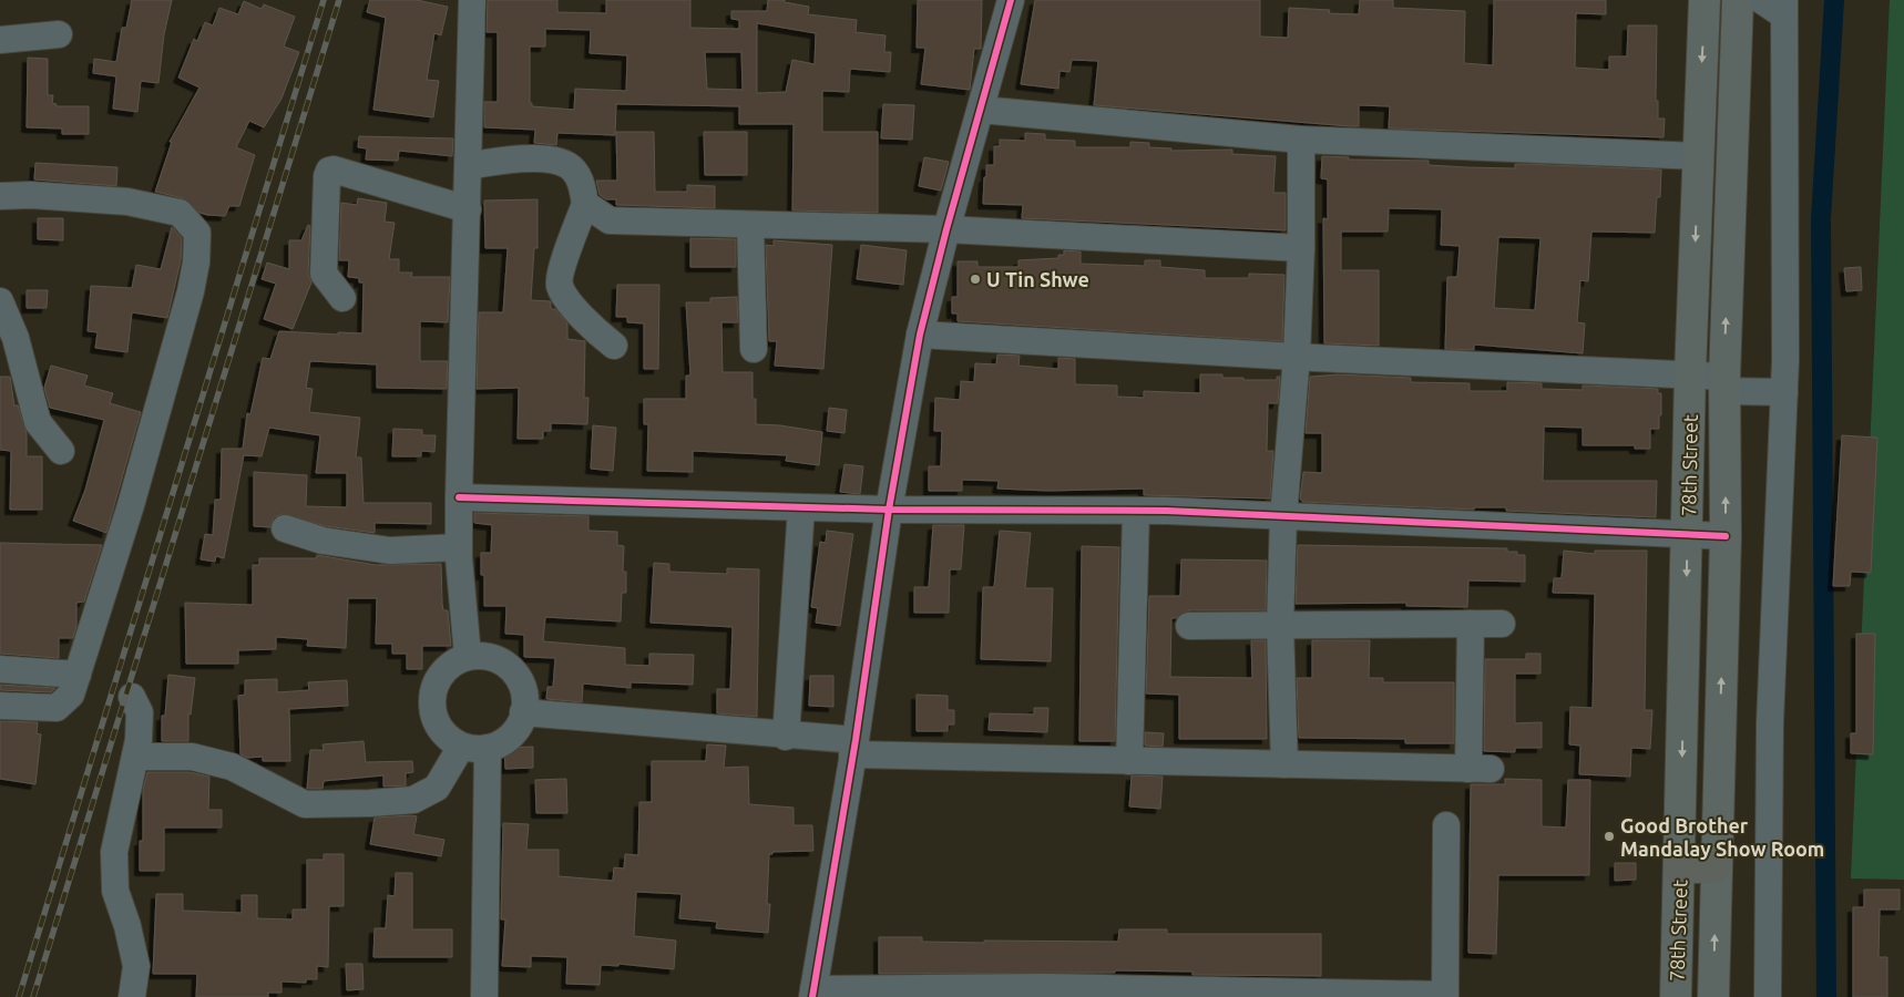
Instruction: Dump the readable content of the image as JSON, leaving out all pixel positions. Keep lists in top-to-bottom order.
{
  "streets": {
    "main road": ["78th Street"]
  },
  "places": ["U Tin Shwe", "Good Brother Mandalay Show Room"]
}
